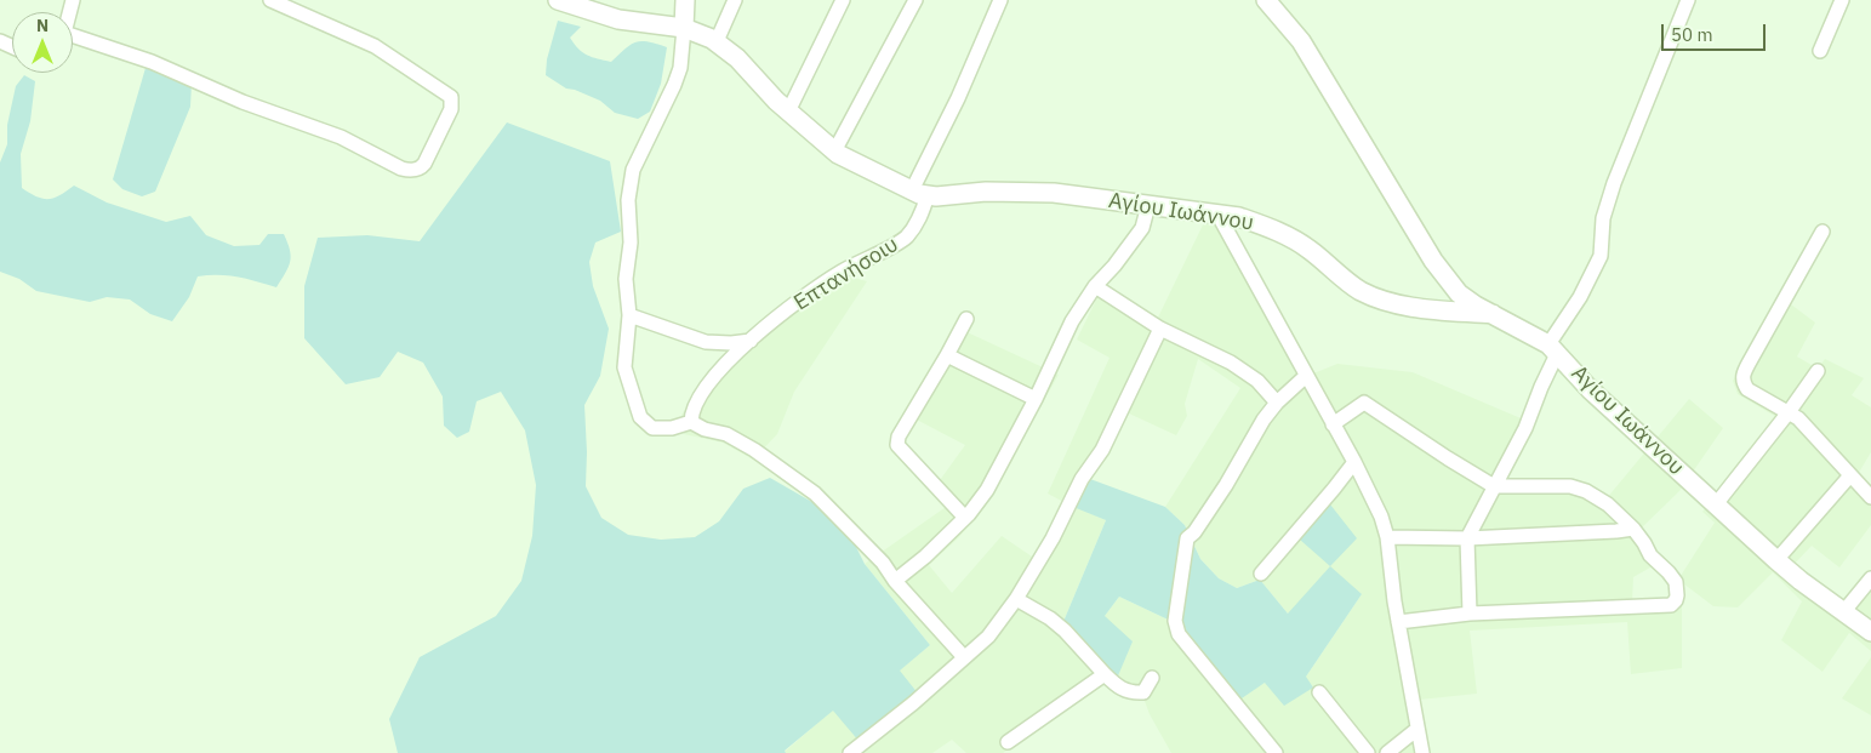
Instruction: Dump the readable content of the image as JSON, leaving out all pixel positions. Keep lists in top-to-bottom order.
{
  "streets": {
    "street": ["Αγίου Ιωάννου", "Επτανήσοιυ"]
  },
  "crossings": [
    ["Αγίου Ιωάννου", "Επτανήσοιυ"]
  ],
  "scale_bar": "50 m",
  "north": "top"
}
